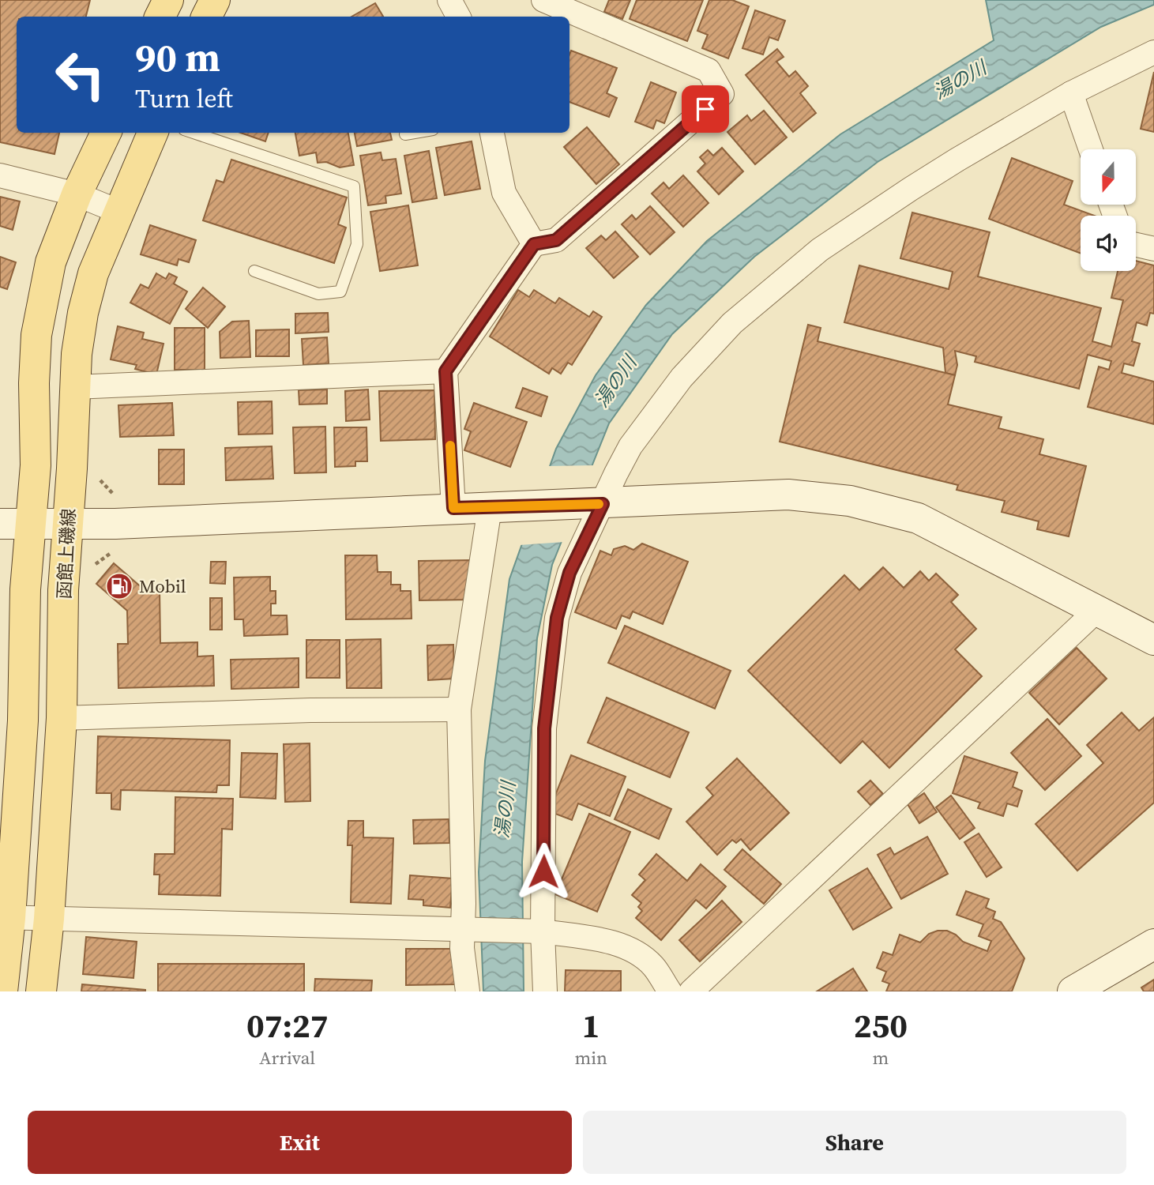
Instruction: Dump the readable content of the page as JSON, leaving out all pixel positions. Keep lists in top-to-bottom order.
{
  "streets": {
    "main road": ["函館上磯線"]
  },
  "water": ["湯の川"],
  "places": {
    "fuel station": ["Mobil"]
  },
  "north": "bottom",
  "page": {
    "turn": ["90 m", "Turn left"],
    "eta": [
      "07:27",
      "Arrival",
      "1",
      "min",
      "250",
      "m"
    ],
    "buttons": ["Exit", "Share"]
  }
}
